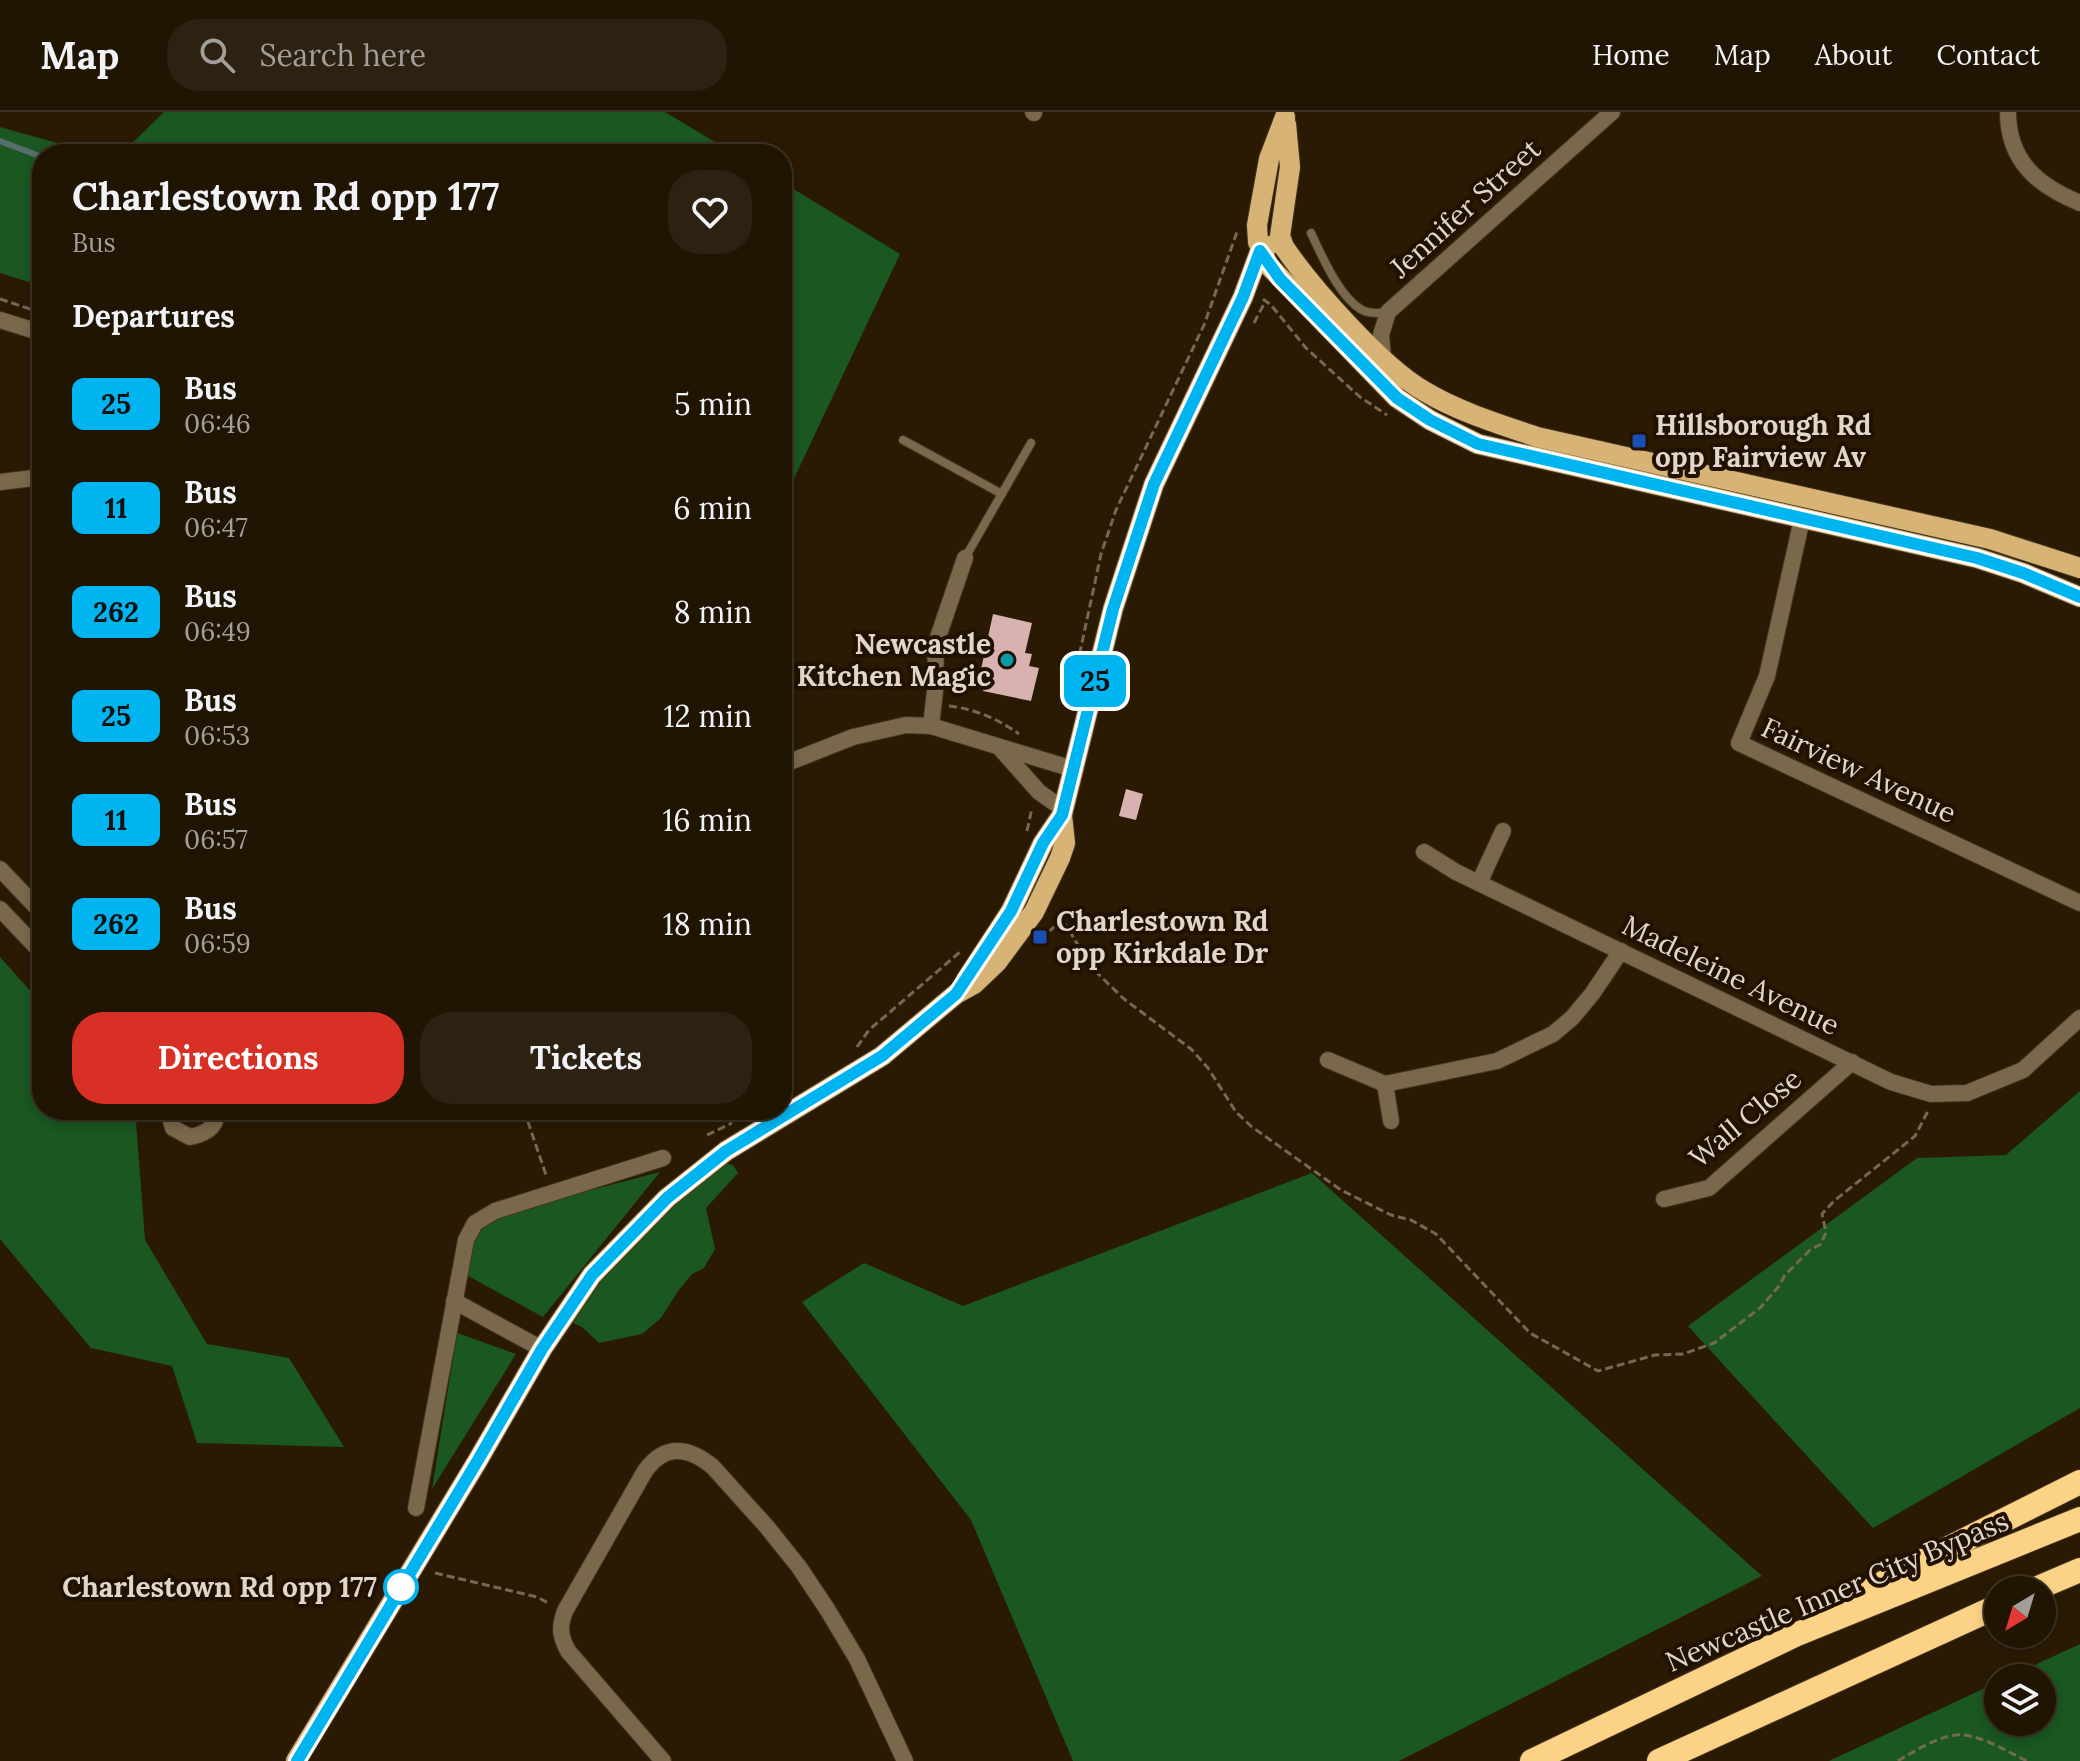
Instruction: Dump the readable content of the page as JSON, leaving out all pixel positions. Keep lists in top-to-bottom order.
{
  "streets": {
    "highway": ["Newcastle Inner City Bypass"],
    "street": [
      "Jennifer Street",
      "Fairview Avenue",
      "Madeleine Avenue",
      "Wall Close"
    ]
  },
  "crossings": [
    ["Madeleine Avenue", "Wall Close"]
  ],
  "places": {
    "transit": ["Hillsborough Rd opp Fairview Av", "Charlestown Rd opp Kirkdale Dr"],
    "other": ["Newcastle Kitchen Magic", "Charlestown Rd opp 177"]
  },
  "lines": ["bus line 25"],
  "north": "bottom left",
  "page": {
    "header": "Map",
    "search": "Search here",
    "nav": [
      "Home",
      "Map",
      "About",
      "Contact"
    ],
    "on_map": "25",
    "heading": [
      ["Charlestown Rd opp 177", "Bus"],
      "Departures"
    ],
    "list": [
      {
        "mark": "25",
        "name": "Bus",
        "note": "06:46",
        "value": "5 min"
      },
      {
        "mark": "11",
        "name": "Bus",
        "note": "06:47",
        "value": "6 min"
      },
      {
        "mark": "262",
        "name": "Bus",
        "note": "06:49",
        "value": "8 min"
      },
      {
        "mark": "25",
        "name": "Bus",
        "note": "06:53",
        "value": "12 min"
      },
      {
        "mark": "11",
        "name": "Bus",
        "note": "06:57",
        "value": "16 min"
      },
      {
        "mark": "262",
        "name": "Bus",
        "note": "06:59",
        "value": "18 min"
      }
    ],
    "buttons": ["Directions", "Tickets"]
  }
}
